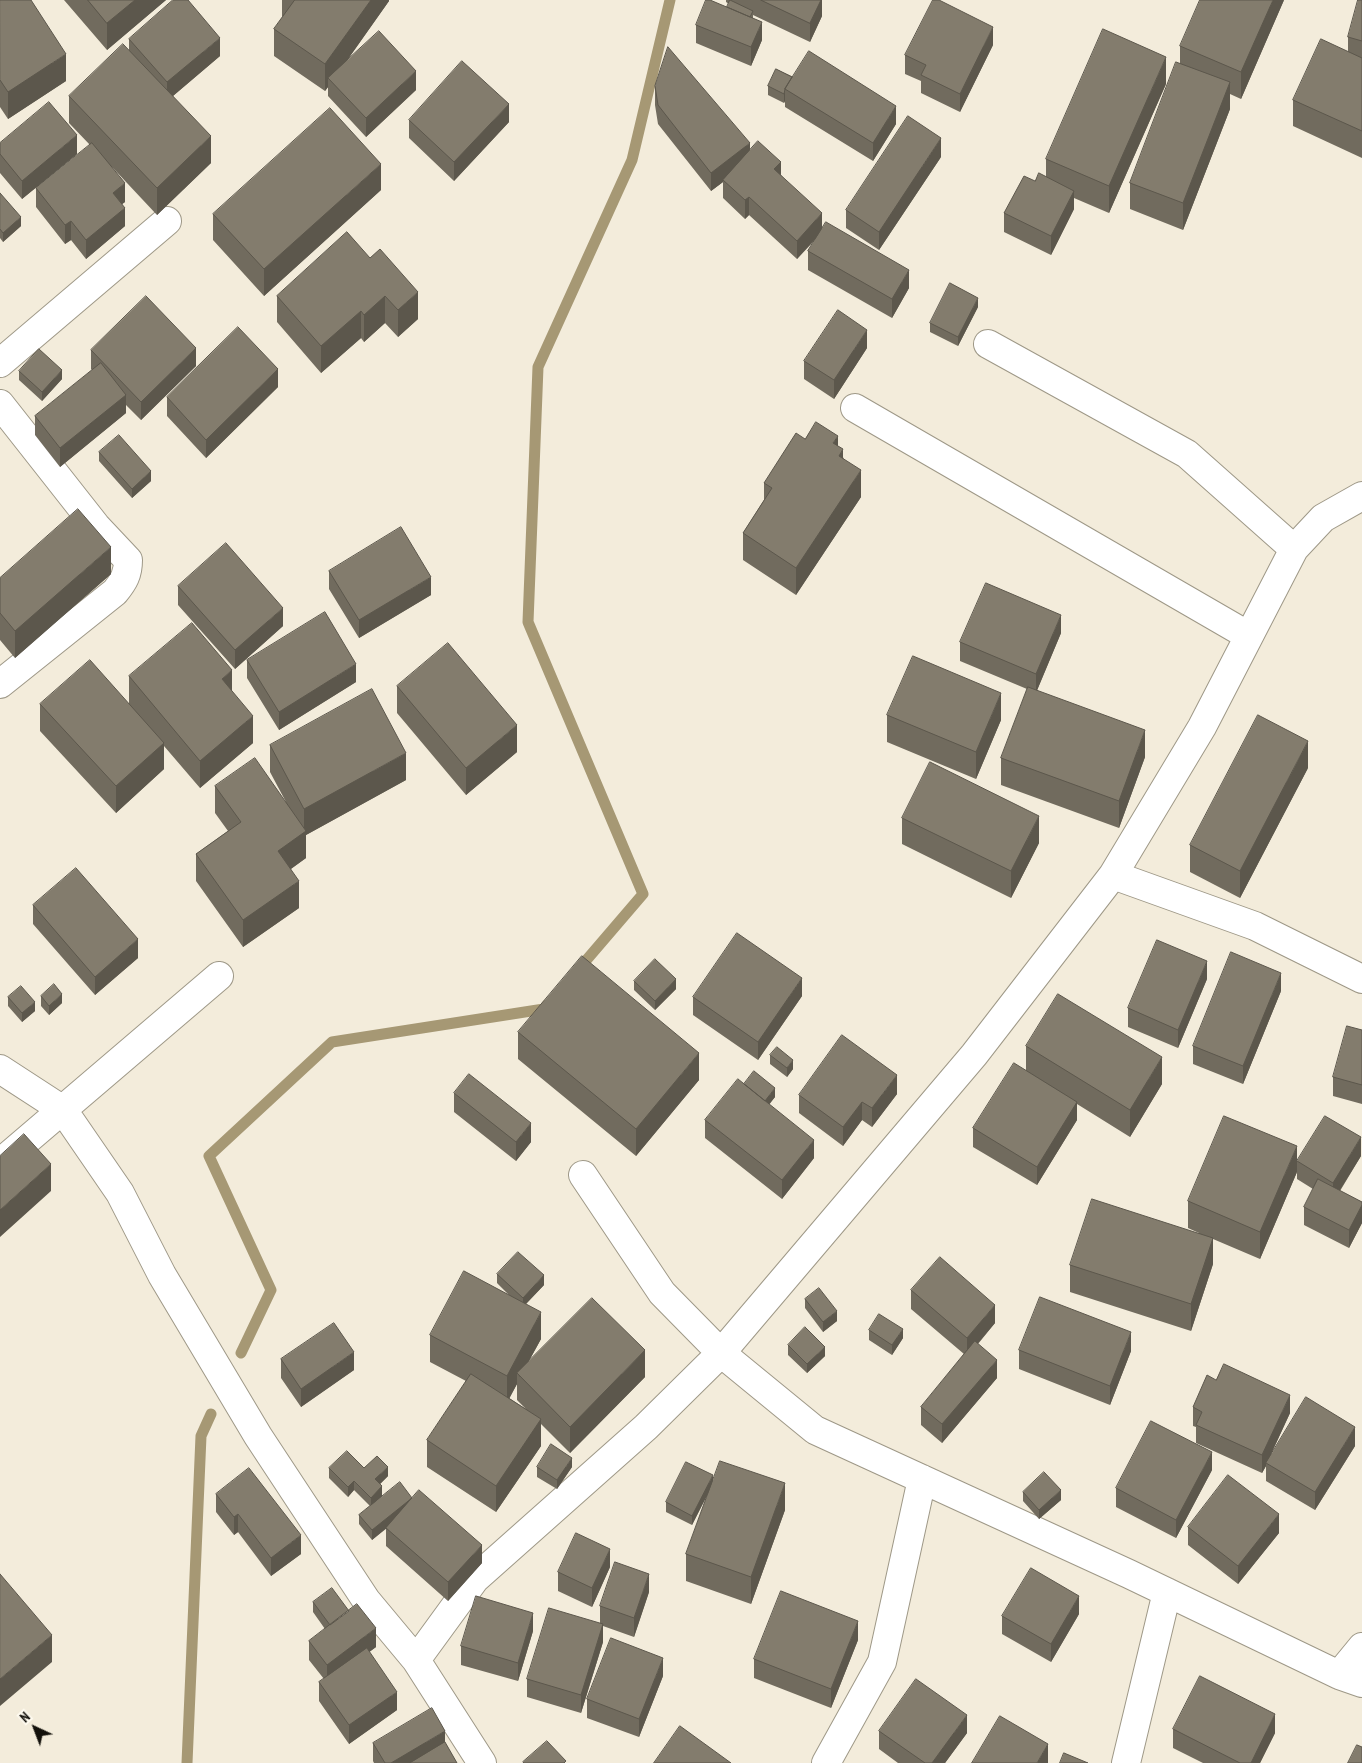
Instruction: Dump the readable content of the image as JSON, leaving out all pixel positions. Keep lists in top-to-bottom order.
{
  "north": "top left"
}
